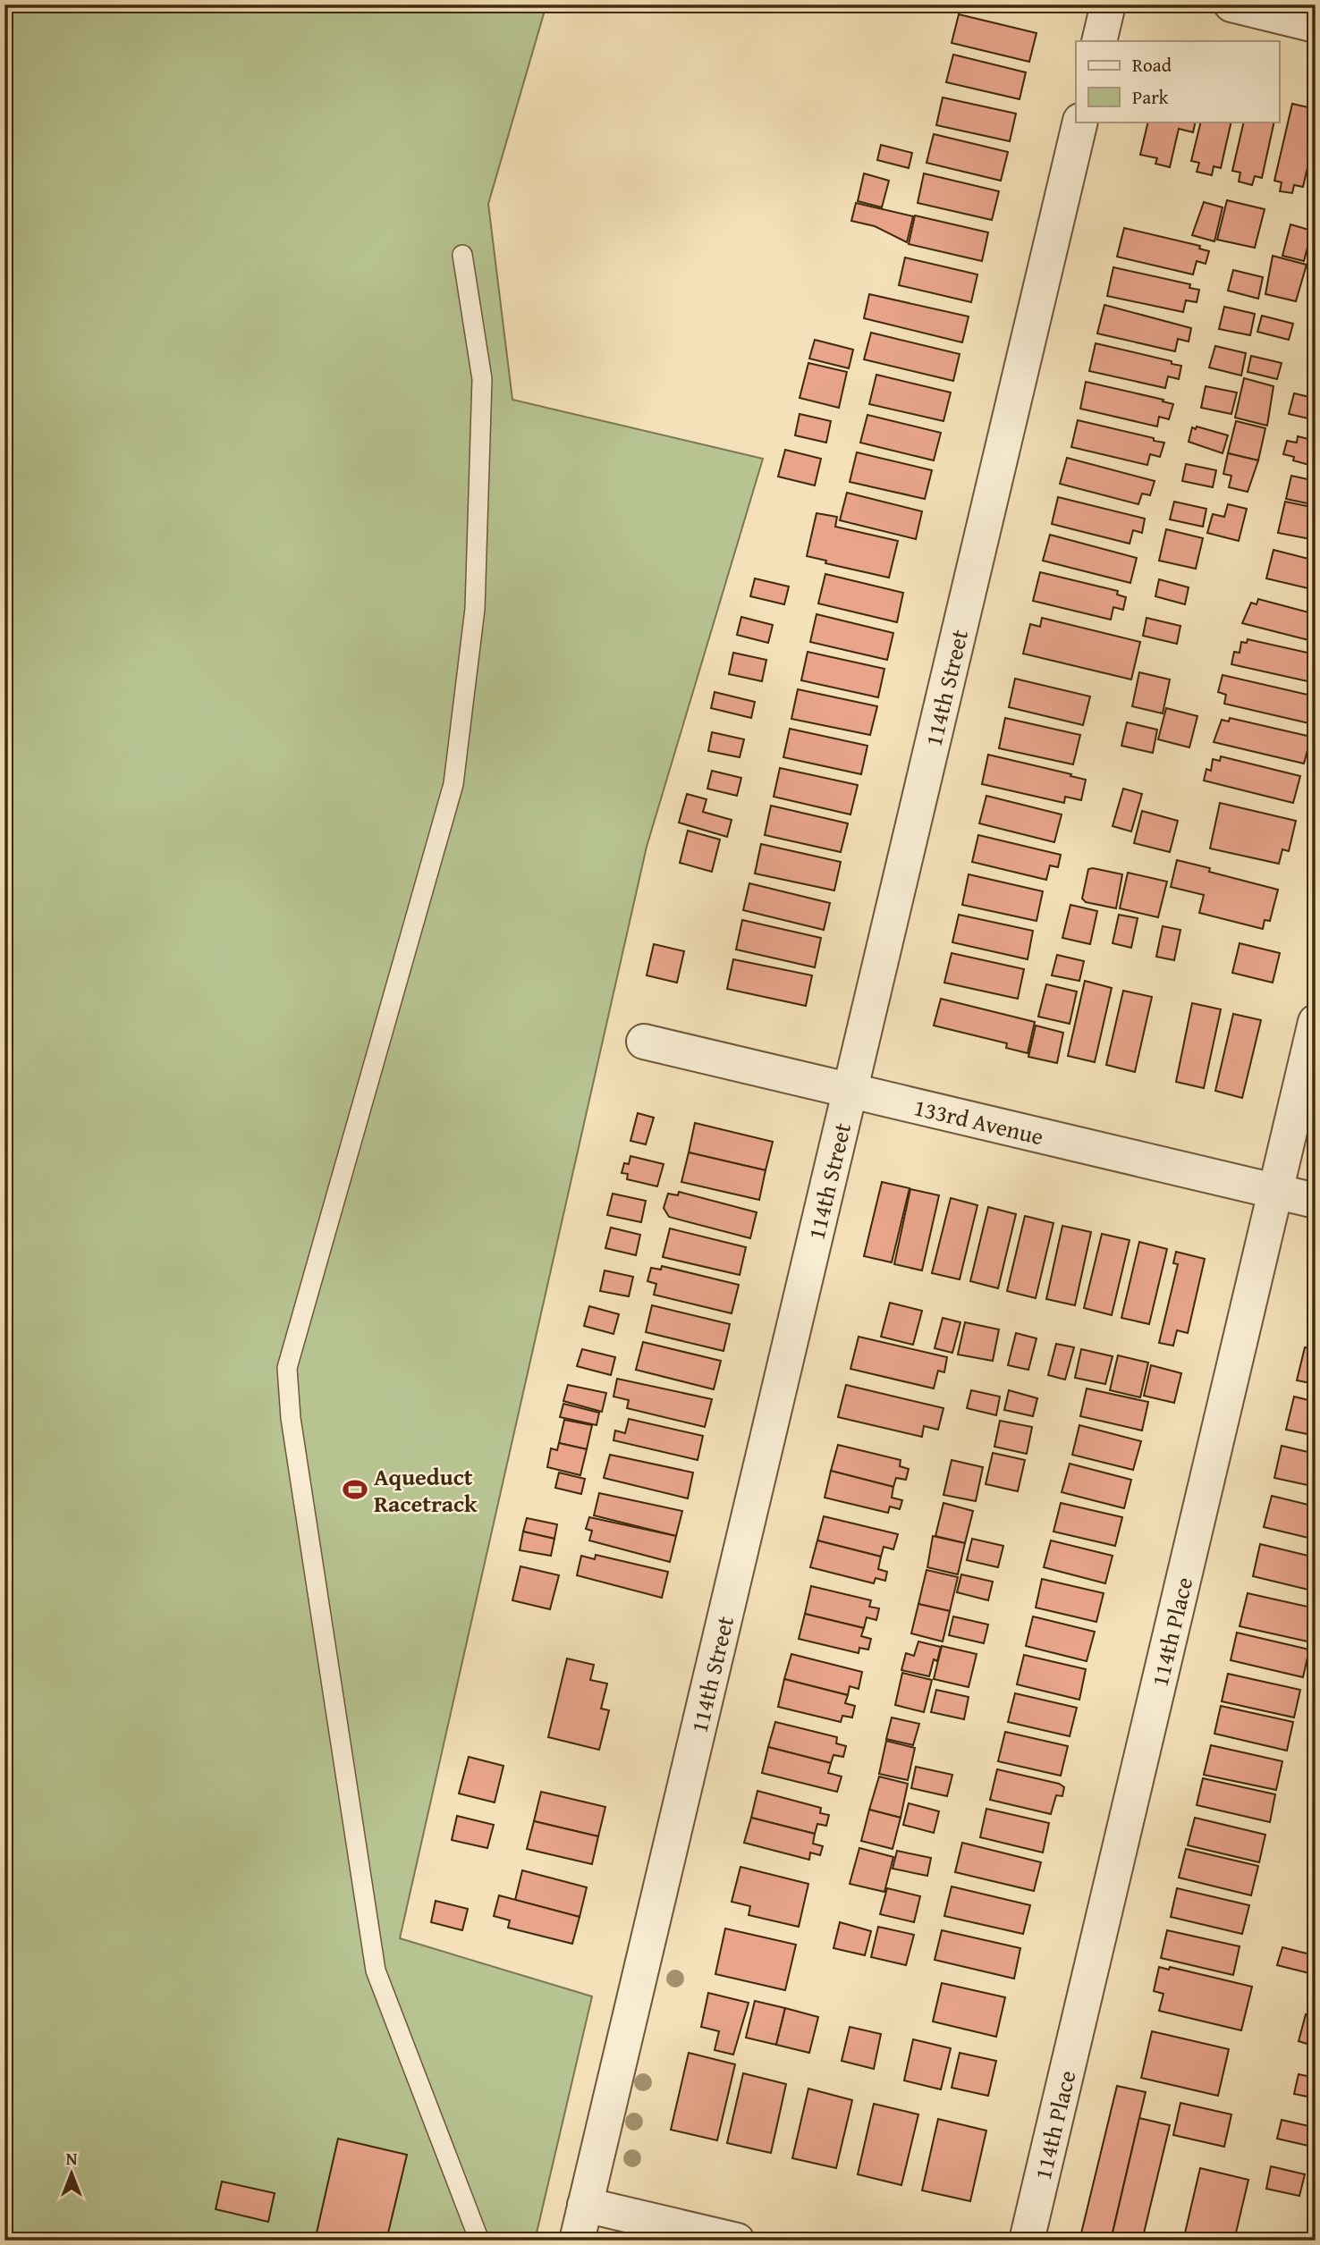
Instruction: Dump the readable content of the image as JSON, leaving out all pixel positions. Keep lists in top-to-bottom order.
{
  "streets": {
    "street": ["114th Street", "133rd Avenue", "114th Place"]
  },
  "crossings": [
    ["114th Street", "133rd Avenue"],
    ["133rd Avenue", "114th Place"]
  ],
  "places": {
    "sports": ["Aqueduct Racetrack"]
  },
  "legend": ["Road", "Park"],
  "north": "top"
}
